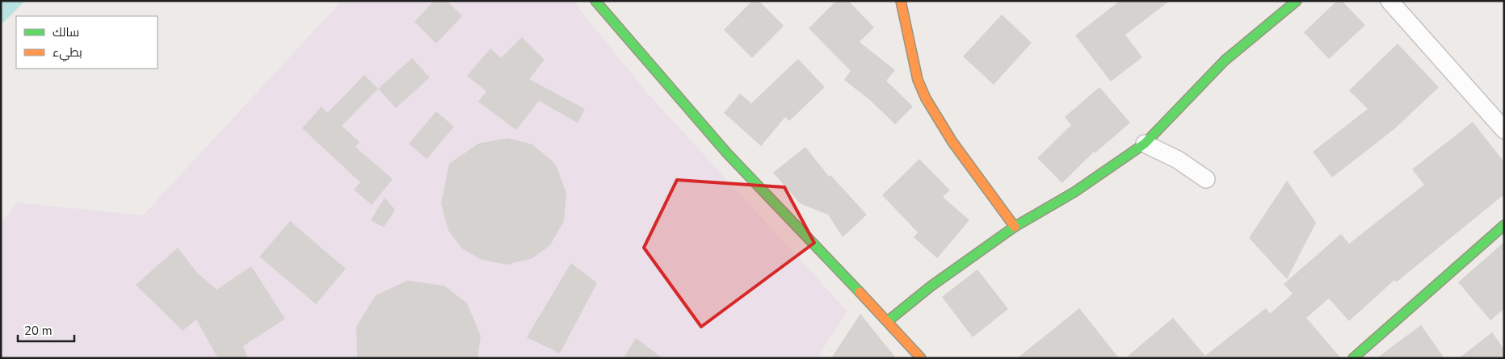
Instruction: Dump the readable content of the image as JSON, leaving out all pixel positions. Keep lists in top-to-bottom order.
{
  "legend": ["سالك", "بطيء"],
  "scale_bar": "20 m"
}
